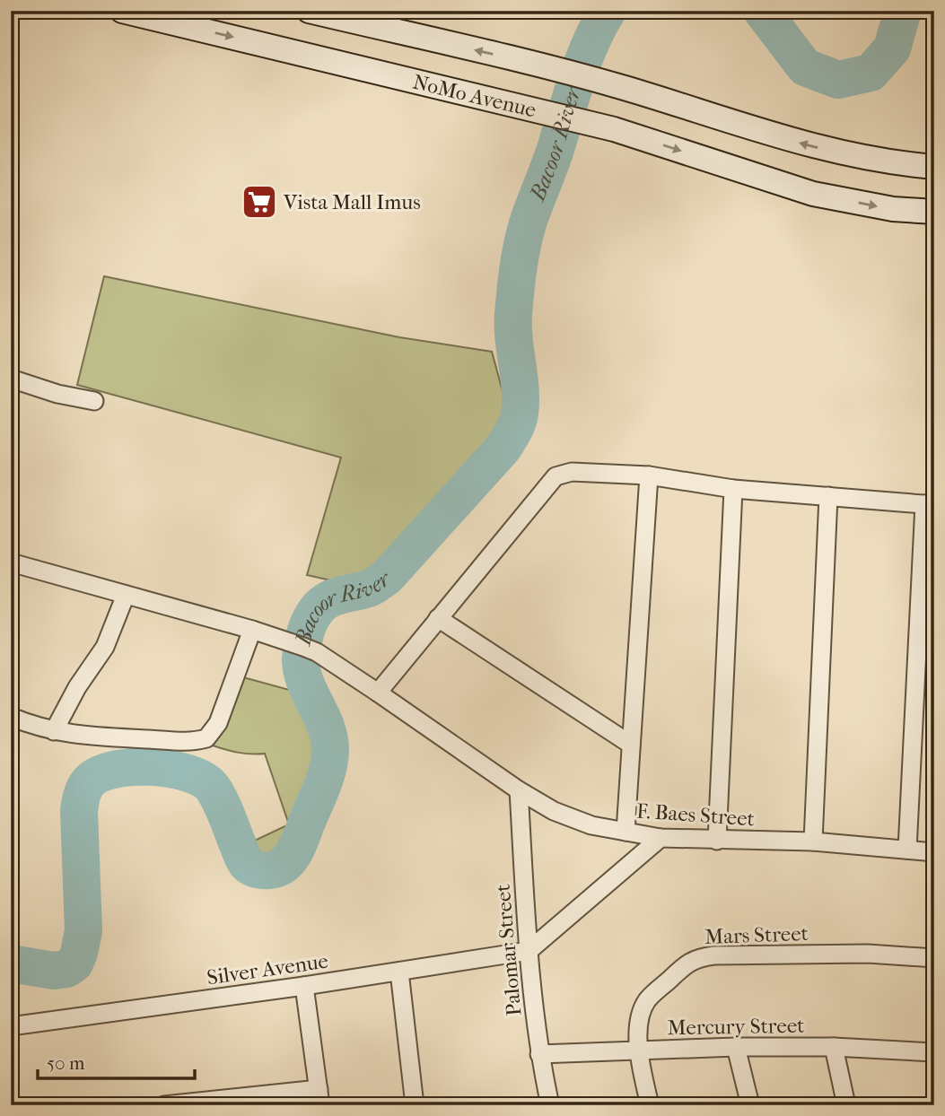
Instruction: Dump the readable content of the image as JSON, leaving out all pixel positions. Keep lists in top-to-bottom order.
{
  "streets": {
    "main road": ["NoMo Avenue"],
    "street": [
      "F. Baes Street",
      "Mars Street",
      "Palomar Street",
      "Silver Avenue",
      "Mercury Street"
    ]
  },
  "crossings": [
    ["F. Baes Street", "Palomar Street"],
    ["Mars Street", "Mercury Street"],
    ["Palomar Street", "Silver Avenue"],
    ["Palomar Street", "Mercury Street"]
  ],
  "water": ["Bacoor River"],
  "places": {
    "supermarket": ["Vista Mall Imus"]
  },
  "scale_bar": "50 m"
}
